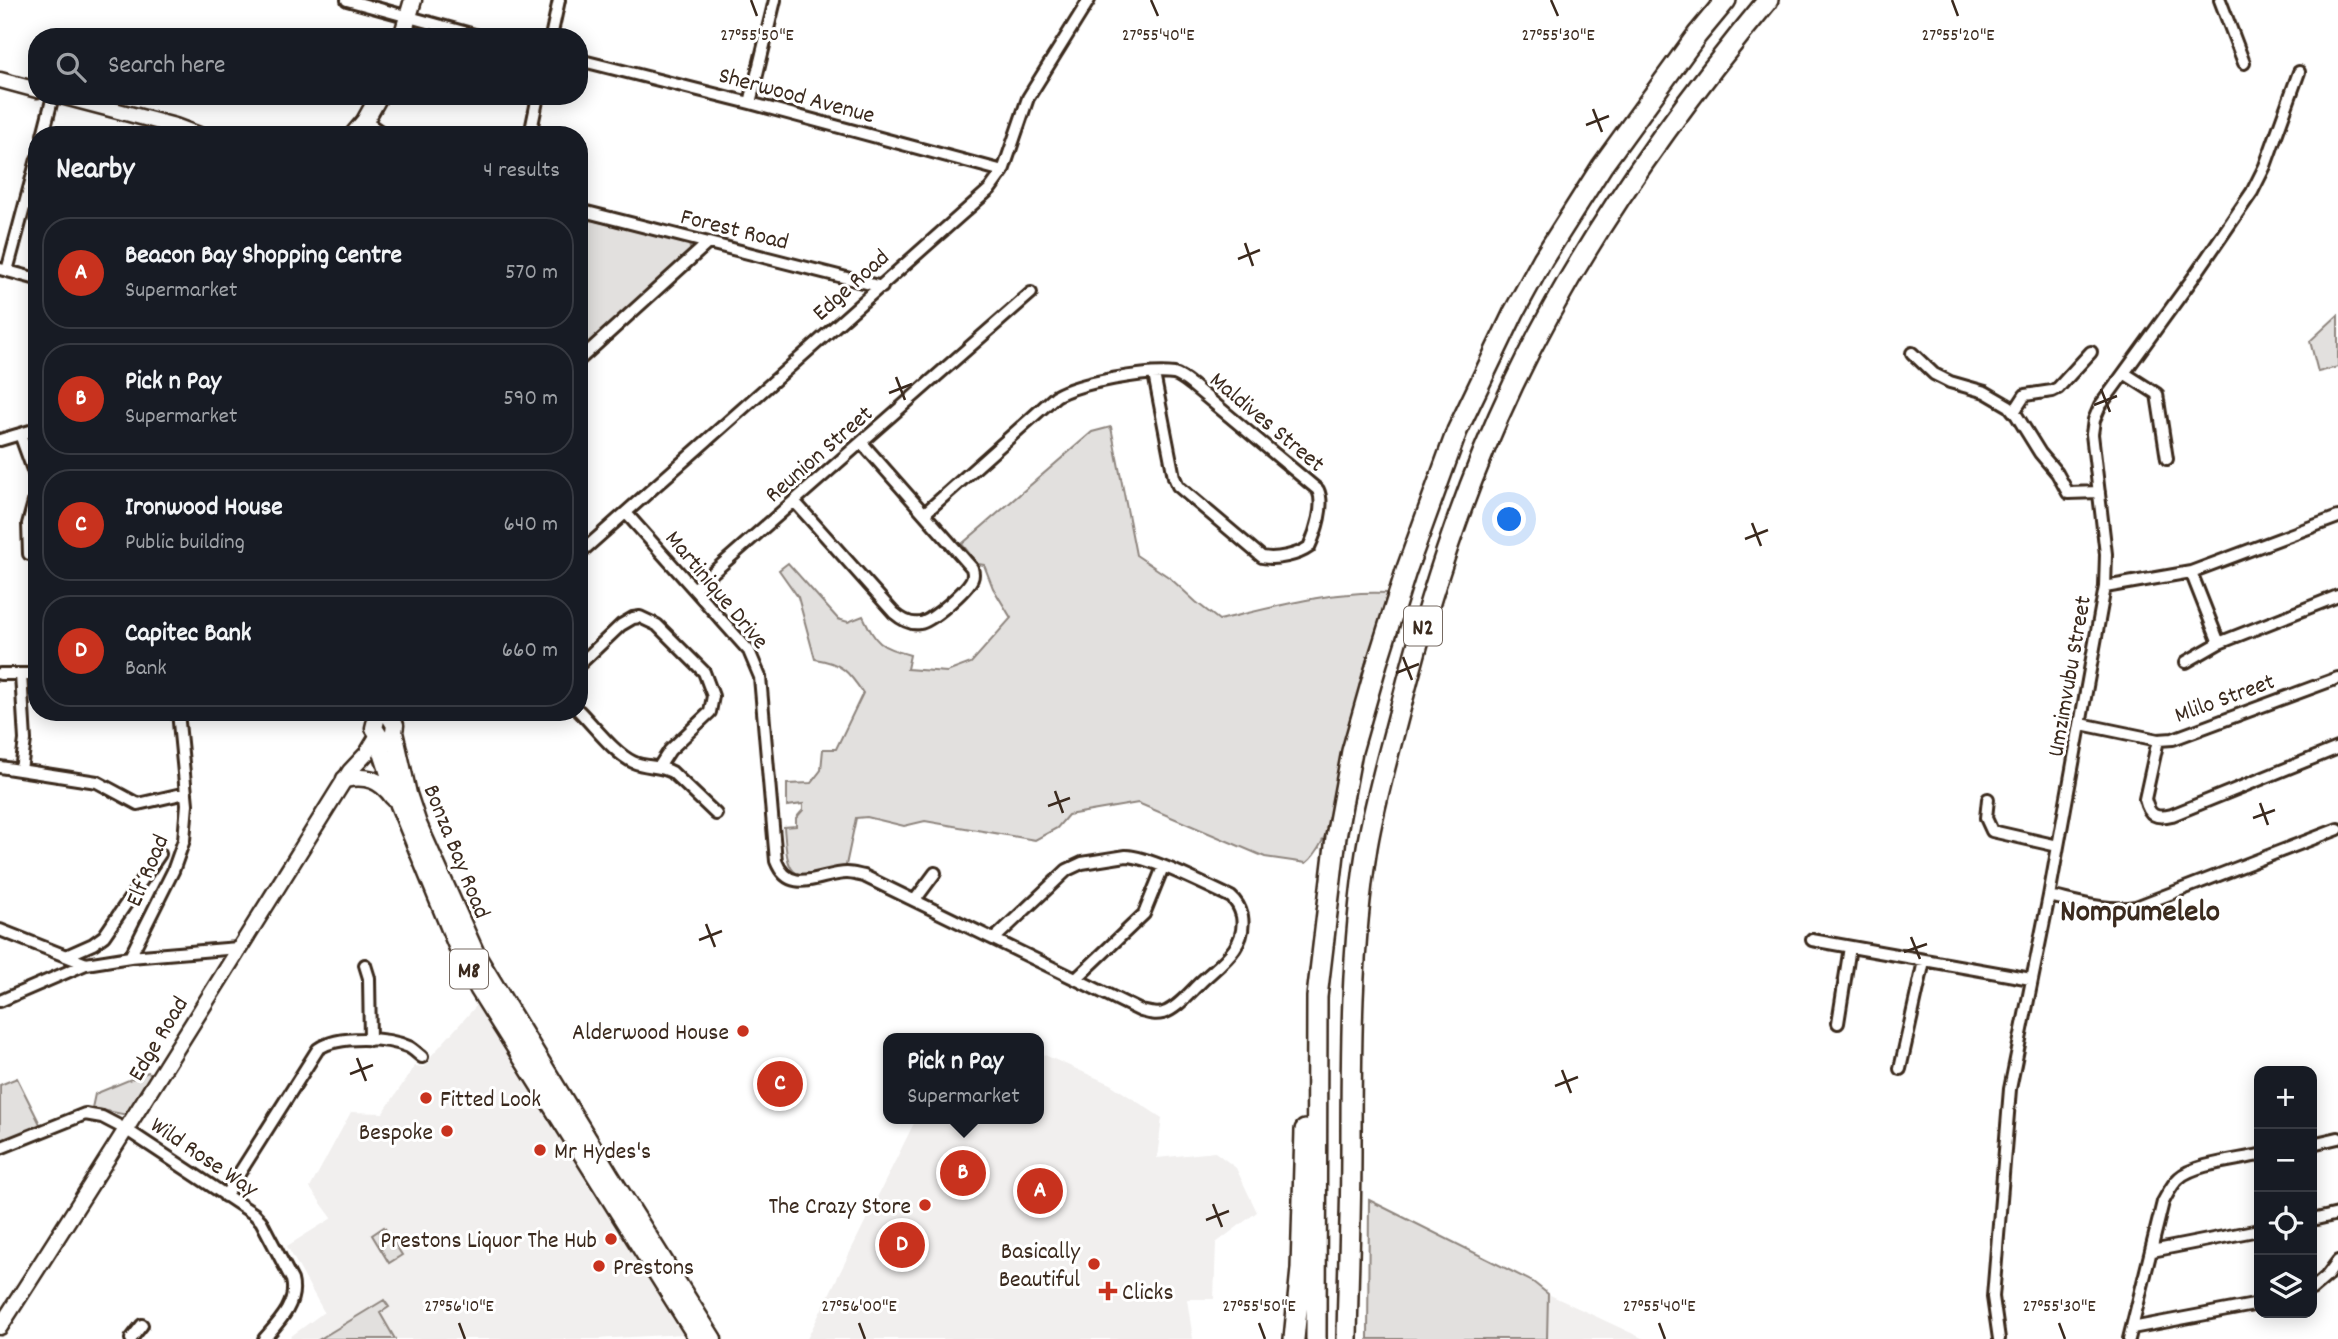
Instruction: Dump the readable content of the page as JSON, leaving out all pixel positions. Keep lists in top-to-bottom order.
{
  "streets": {
    "highway": ["N2"],
    "main road": ["Bonza Bay Road", "M8"],
    "street": [
      "Sherwood Avenue",
      "Forest Road",
      "Edge Road",
      "Maldives Street",
      "Reunion Street",
      "Martinique Drive",
      "Umzimvubu Street",
      "Mlilo Street",
      "Elf Road",
      "Wild Rose Way"
    ]
  },
  "crossings": [
    ["Sherwood Avenue", "Edge Road"],
    ["Forest Road", "Edge Road"],
    ["Edge Road", "Martinique Drive"],
    ["Edge Road", "Bonza Bay Road"],
    ["Edge Road", "Wild Rose Way"],
    ["Reunion Street", "Martinique Drive"],
    ["Umzimvubu Street", "Mlilo Street"]
  ],
  "districts": ["Nompumelelo"],
  "places": {
    "other": [
      "Alderwood House",
      "Fitted Look",
      "Bespoke",
      "Mr Hydes's",
      "The Crazy Store",
      "Prestons Liquor The Hub",
      "Basically Beautiful",
      "Prestons"
    ],
    "health": ["Clicks"]
  },
  "page": {
    "search": "Search here",
    "heading": ["Nearby", "4 results"],
    "list": [
      {
        "mark": "A",
        "name": "Beacon Bay Shopping Centre",
        "note": "Supermarket",
        "value": "570 m"
      },
      {
        "mark": "B",
        "name": "Pick n Pay",
        "note": "Supermarket",
        "value": "590 m"
      },
      {
        "mark": "C",
        "name": "Ironwood House",
        "note": "Public building",
        "value": "640 m"
      },
      {
        "mark": "D",
        "name": "Capitec Bank",
        "note": "Bank",
        "value": "660 m"
      }
    ],
    "popup": ["Pick n Pay", "Supermarket"],
    "pins": [
      "C",
      "B",
      "A",
      "D"
    ],
    "map_buttons": ["+", "−"]
  },
  "coordinates": [
    "27°55'50\"E",
    "27°55'40\"E",
    "27°55'30\"E",
    "27°55'20\"E",
    "27°56'10\"E",
    "27°56'00\"E"
  ]
}
